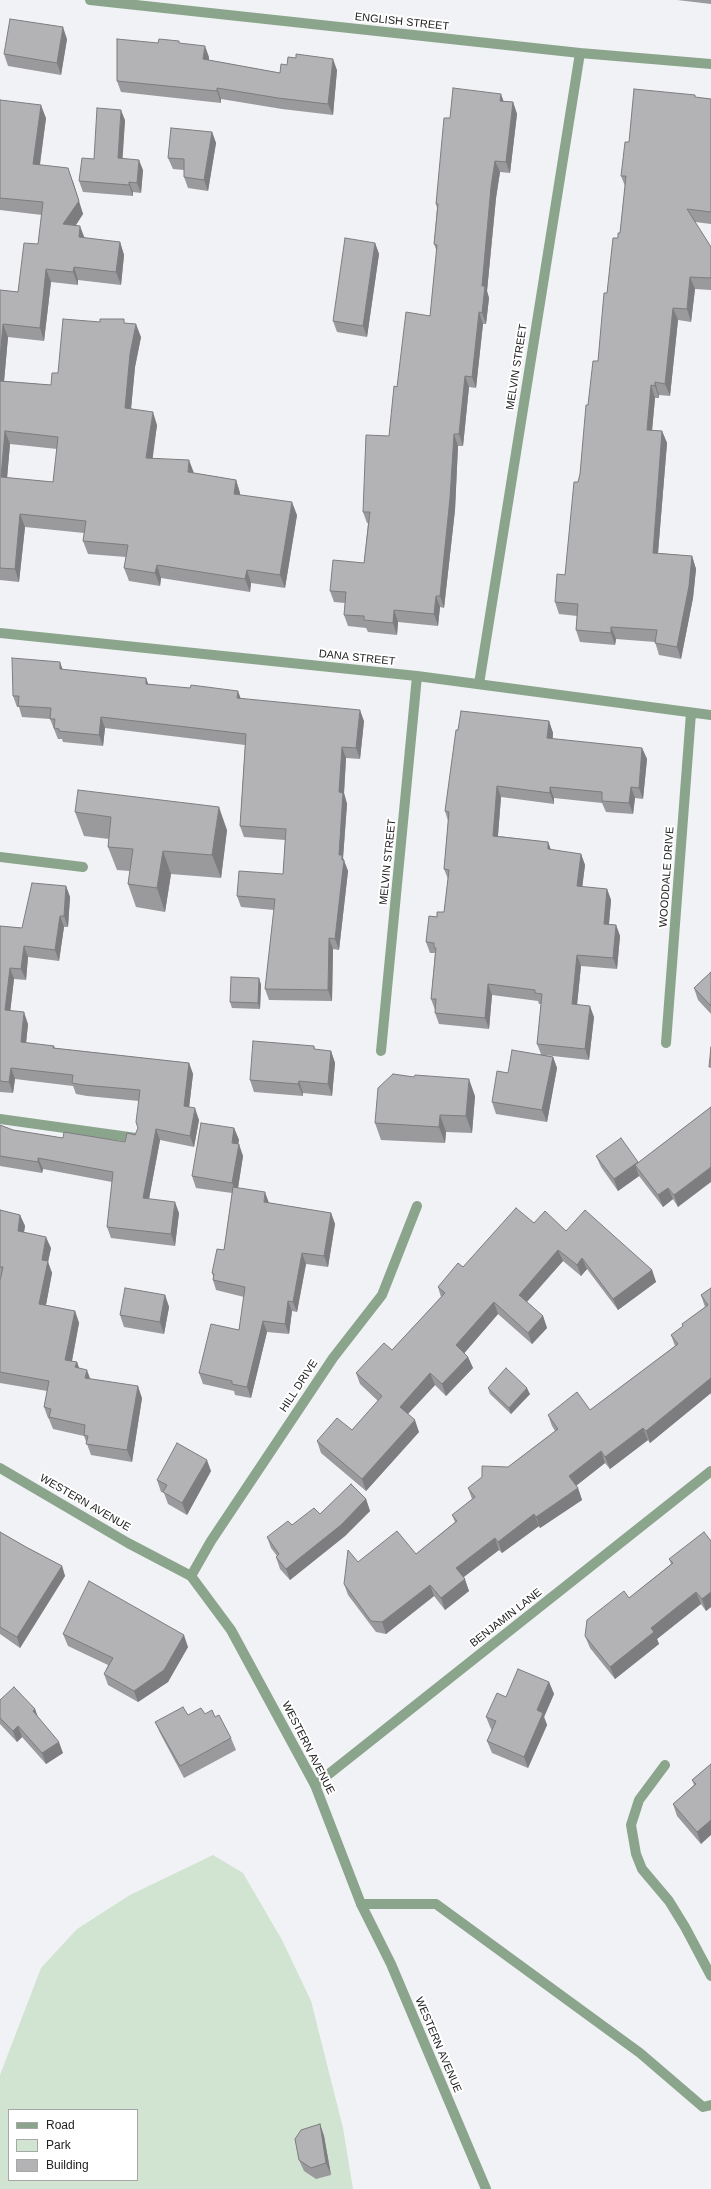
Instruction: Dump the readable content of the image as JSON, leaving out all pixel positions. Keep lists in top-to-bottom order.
{
  "streets": {
    "street": [
      "ENGLISH STREET",
      "MELVIN STREET",
      "DANA STREET",
      "WOODDALE DRIVE",
      "HILL DRIVE",
      "WESTERN AVENUE",
      "BENJAMIN LANE"
    ]
  },
  "crossings": [
    ["ENGLISH STREET", "MELVIN STREET"],
    ["MELVIN STREET", "DANA STREET"],
    ["DANA STREET", "WOODDALE DRIVE"],
    ["HILL DRIVE", "WESTERN AVENUE"],
    ["WESTERN AVENUE", "BENJAMIN LANE"]
  ],
  "legend": ["Road", "Park", "Building"]
}
